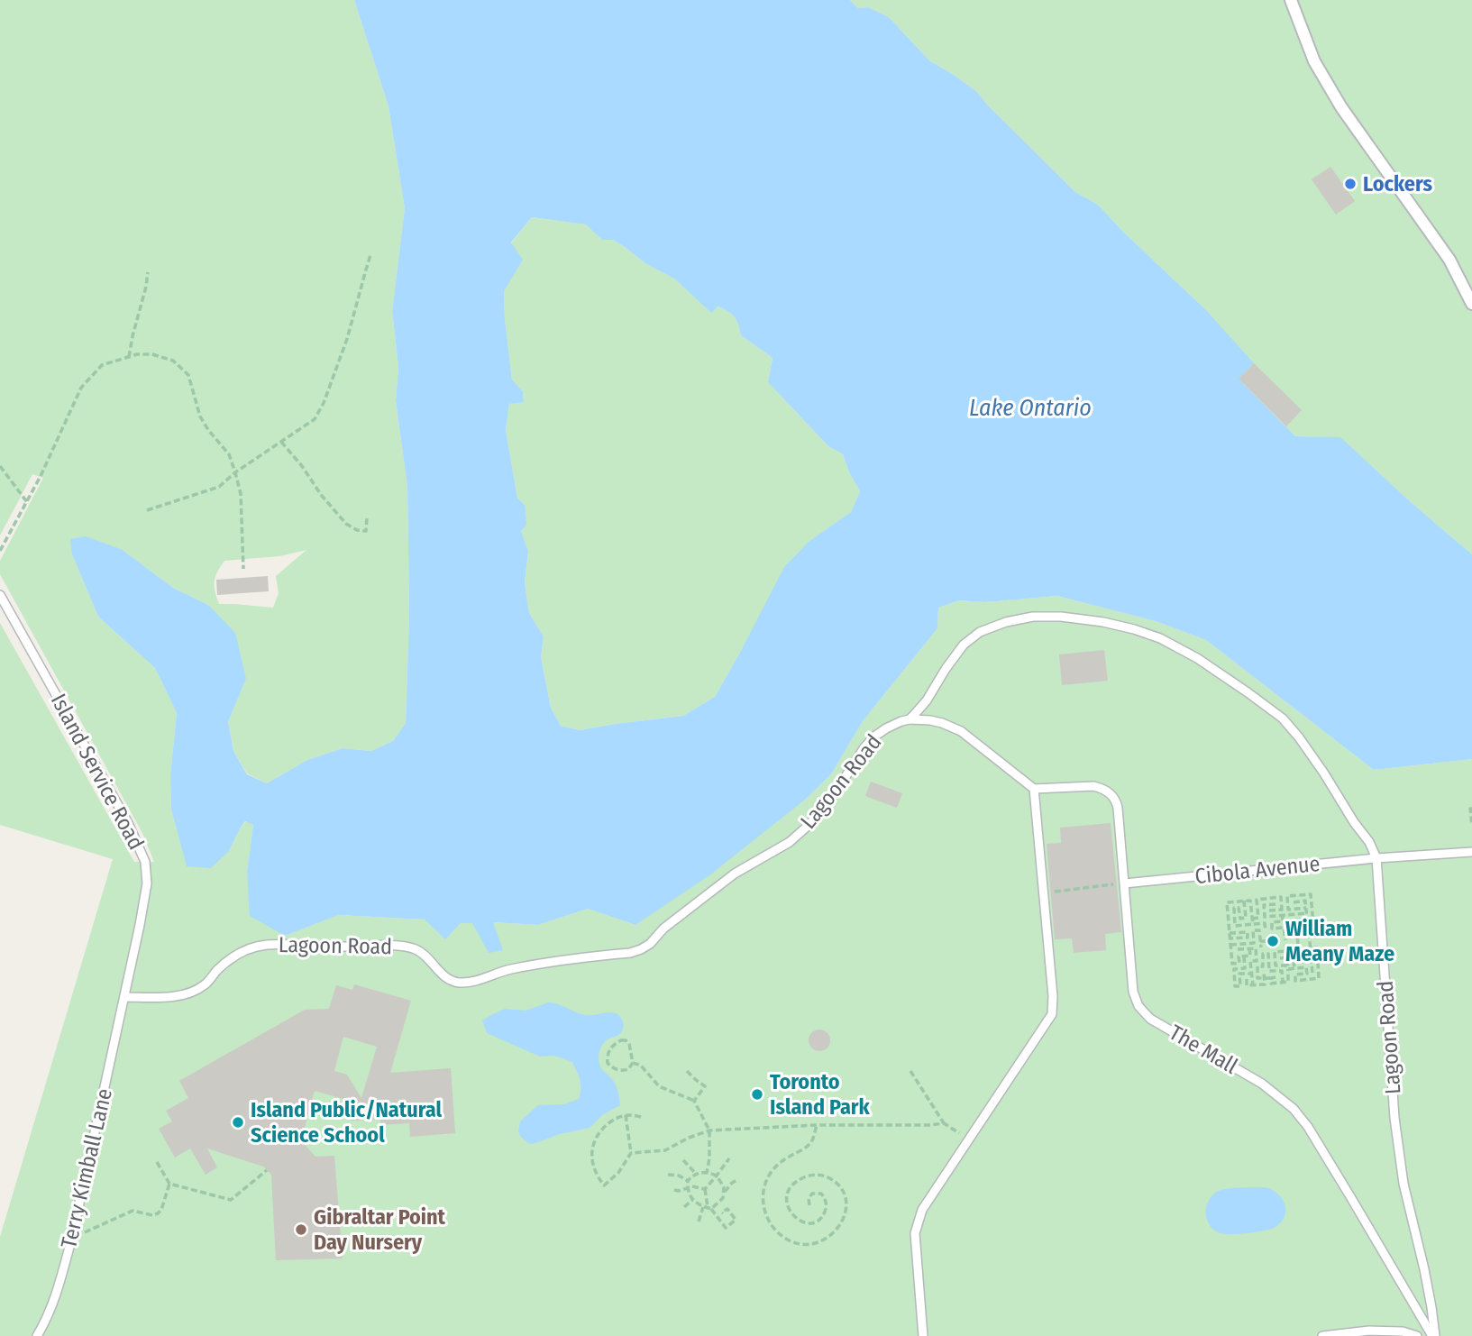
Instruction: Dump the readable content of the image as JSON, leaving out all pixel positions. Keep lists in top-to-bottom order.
{
  "streets": {
    "lane": [
      "Island Service Road",
      "Lagoon Road",
      "Cibola Avenue",
      "The Mall",
      "Terry Kimball Lane"
    ]
  },
  "crossings": [
    ["Island Service Road", "Lagoon Road"],
    ["Island Service Road", "Terry Kimball Lane"],
    ["Lagoon Road", "Cibola Avenue"],
    ["Lagoon Road", "The Mall"],
    ["Lagoon Road", "Terry Kimball Lane"],
    ["Cibola Avenue", "The Mall"]
  ],
  "water": ["Lake Ontario"],
  "places": [
    "Lockers",
    "William Meany Maze",
    "Toronto Island Park",
    "Island Public/Natural Science School",
    "Gibraltar Point Day Nursery"
  ]
}
